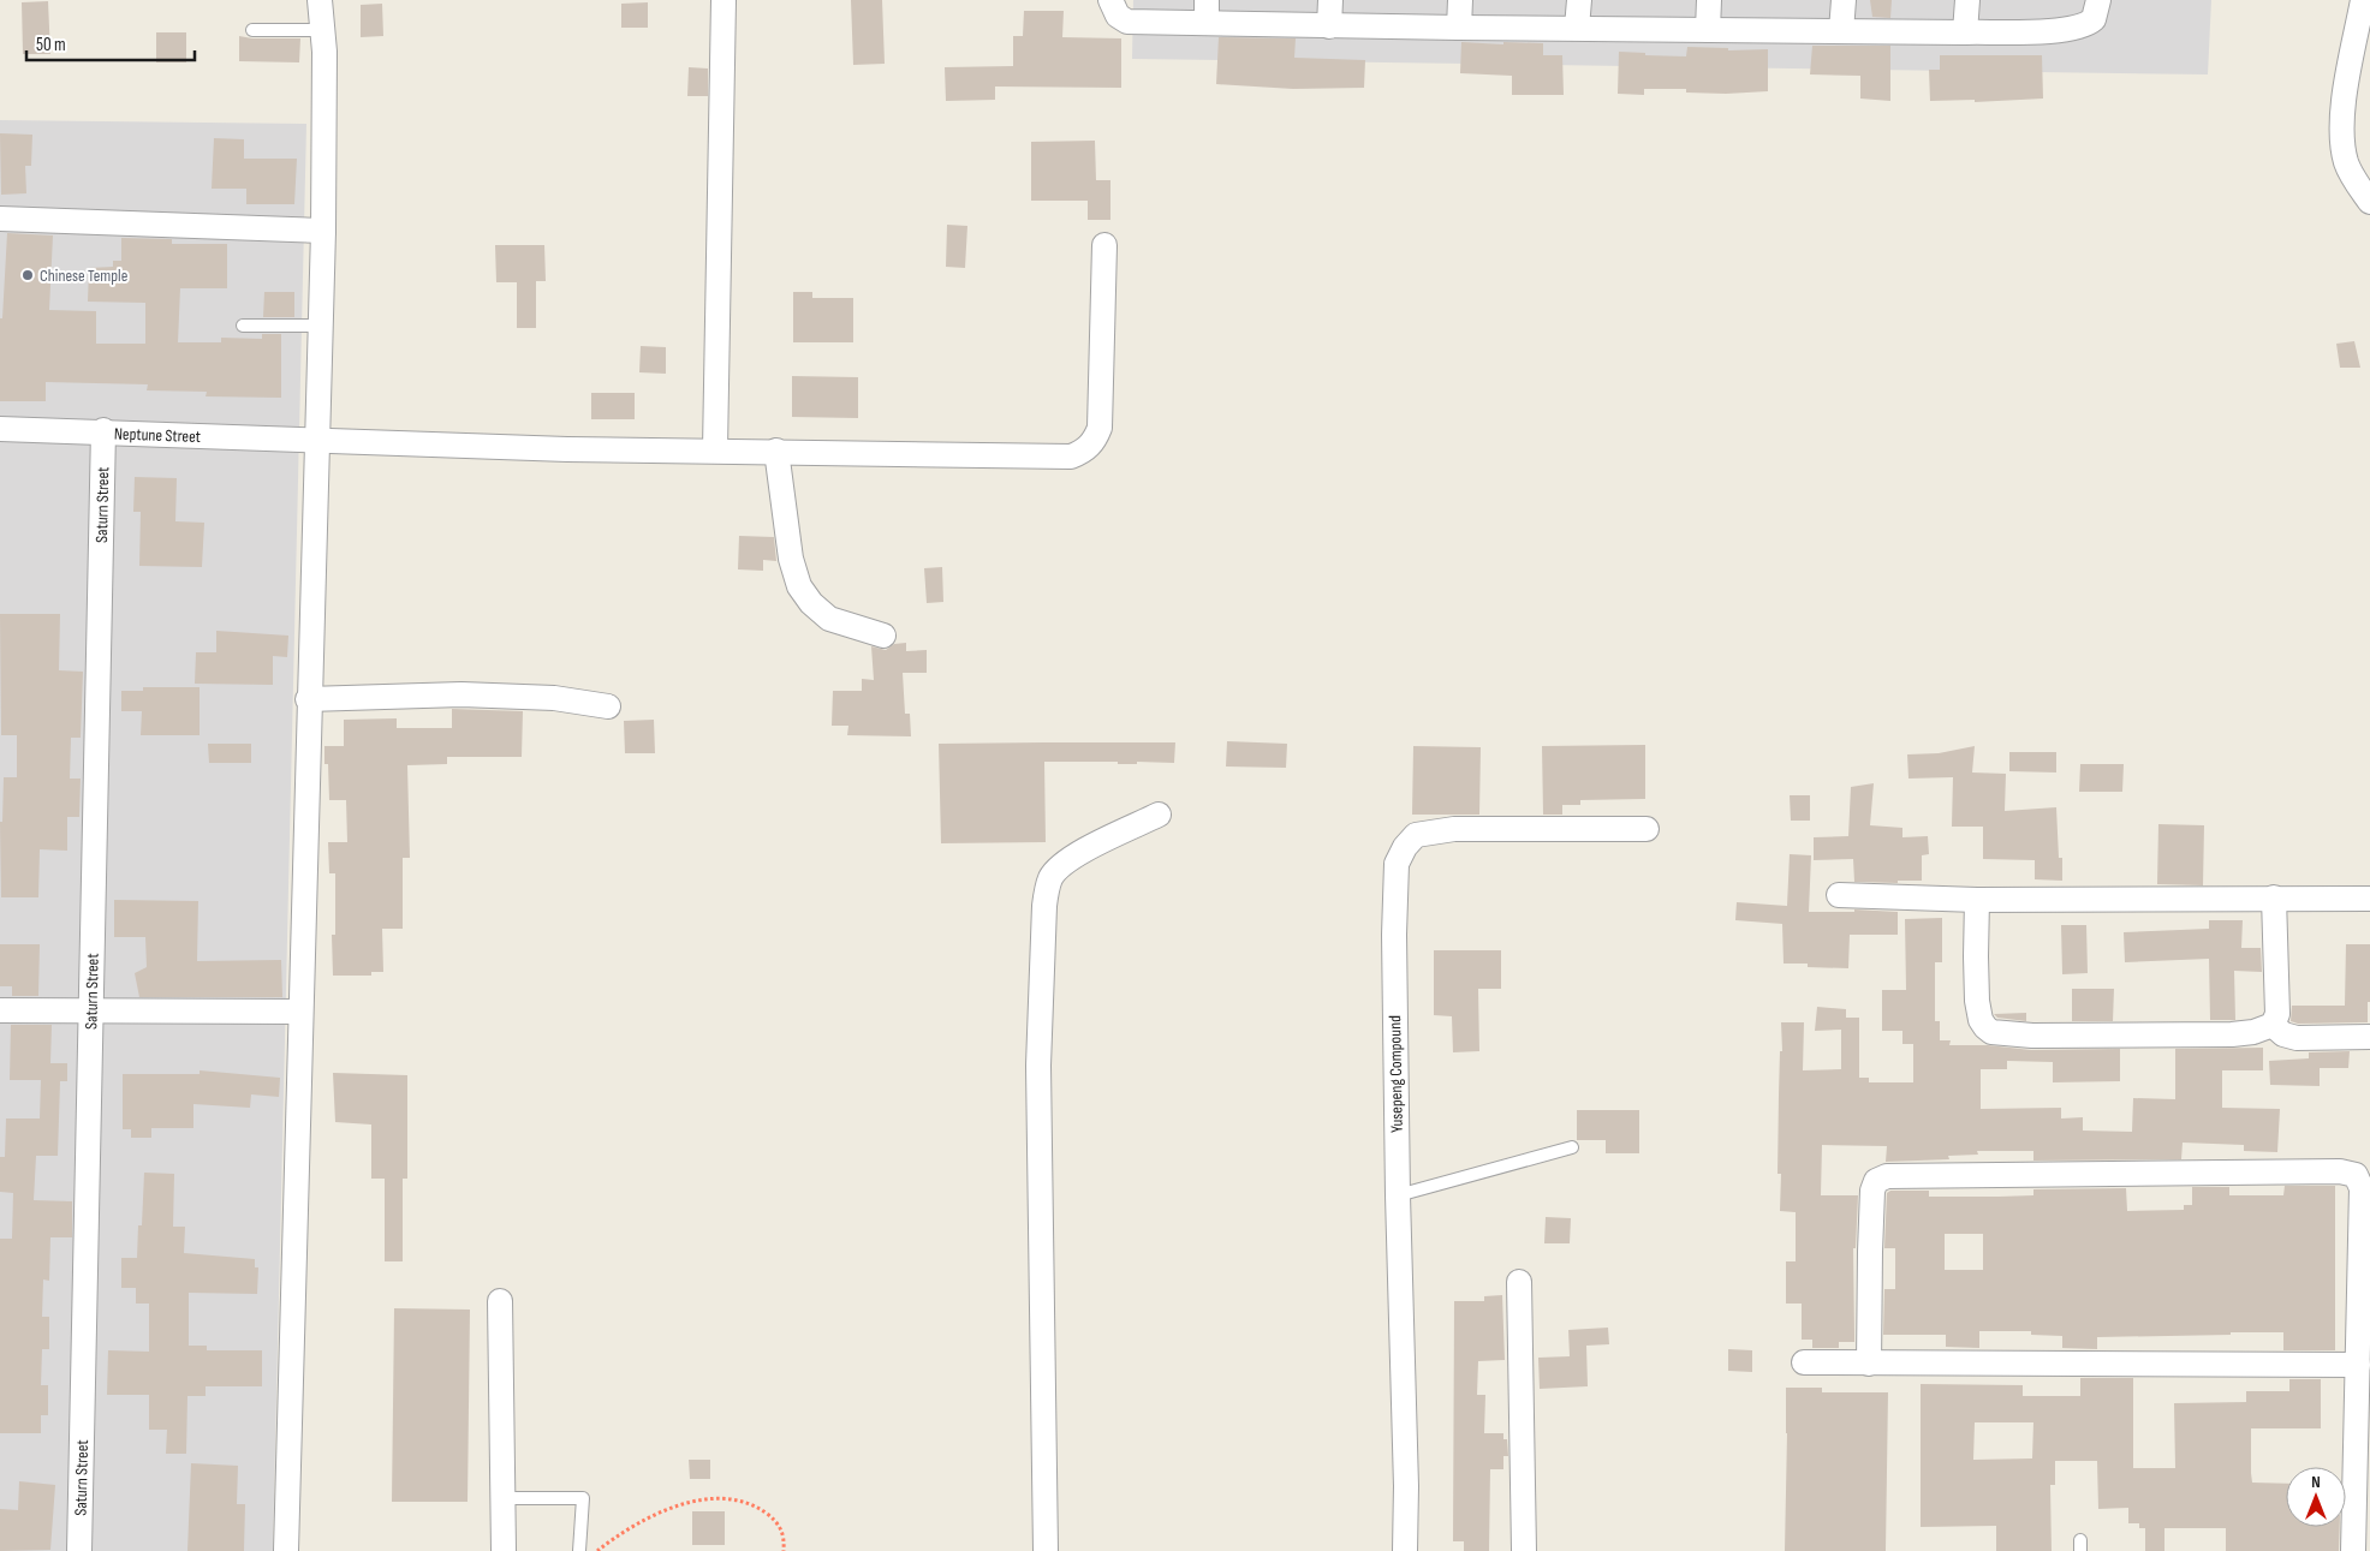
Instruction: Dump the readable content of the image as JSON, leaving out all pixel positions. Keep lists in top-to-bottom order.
{
  "streets": {
    "street": ["Neptune Street", "Saturn Street", "Yusepeng Compound"]
  },
  "crossings": [
    ["Neptune Street", "Saturn Street"]
  ],
  "places": ["Chinese Temple"],
  "scale_bar": "50 m",
  "north": "top"
}
